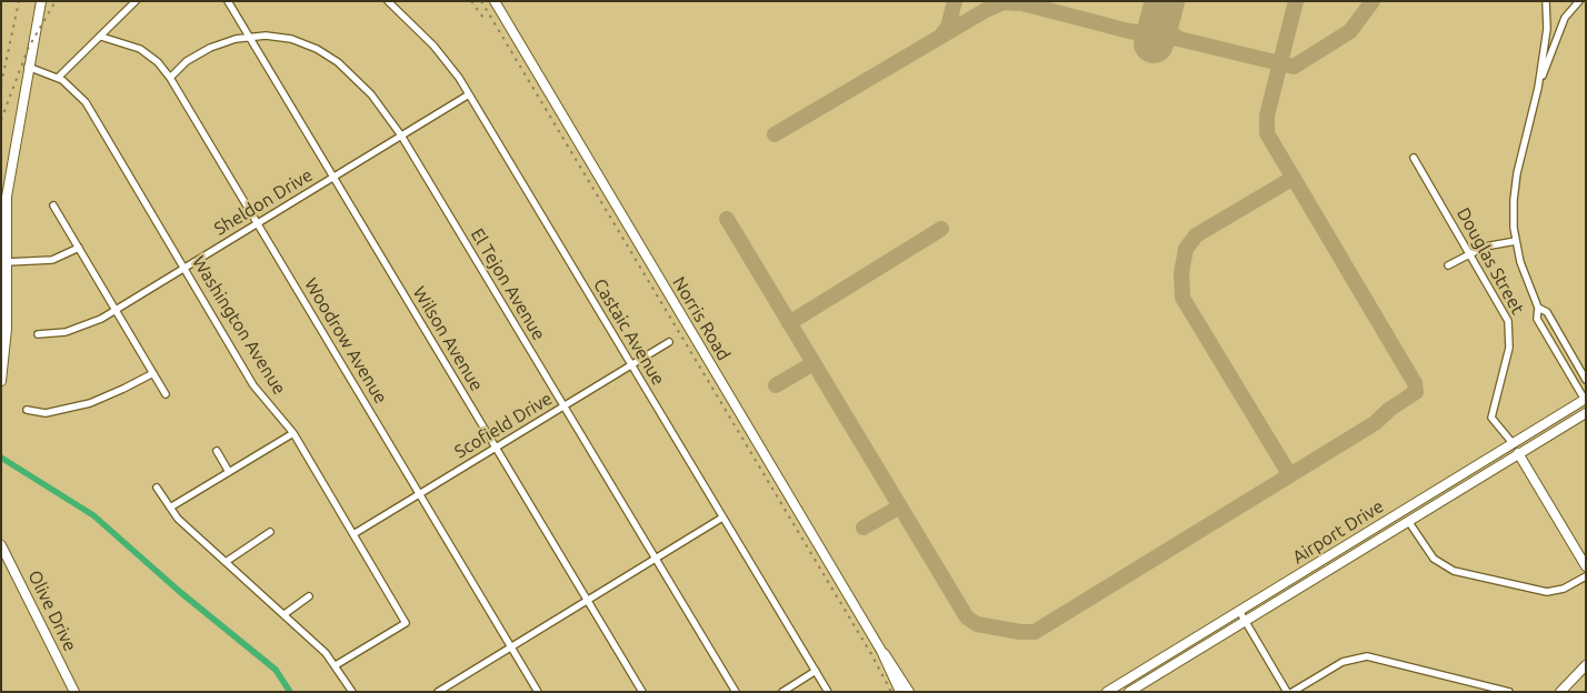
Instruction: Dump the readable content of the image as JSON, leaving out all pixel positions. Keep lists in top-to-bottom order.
{
  "streets": {
    "street": [
      "Sheldon Drive",
      "Douglas Street",
      "El Tejon Avenue",
      "Norris Road",
      "Washington Avenue",
      "Castaic Avenue",
      "Wilson Avenue",
      "Woodrow Avenue",
      "Scofield Drive",
      "Airport Drive",
      "Olive Drive"
    ]
  },
  "crossings": [
    ["Sheldon Drive", "El Tejon Avenue"],
    ["Sheldon Drive", "Washington Avenue"],
    ["Sheldon Drive", "Castaic Avenue"],
    ["Sheldon Drive", "Wilson Avenue"],
    ["Sheldon Drive", "Woodrow Avenue"],
    ["Douglas Street", "Airport Drive"],
    ["El Tejon Avenue", "Wilson Avenue"],
    ["El Tejon Avenue", "Woodrow Avenue"],
    ["El Tejon Avenue", "Scofield Drive"],
    ["Washington Avenue", "Scofield Drive"],
    ["Castaic Avenue", "Scofield Drive"],
    ["Wilson Avenue", "Scofield Drive"],
    ["Woodrow Avenue", "Scofield Drive"]
  ]
}
